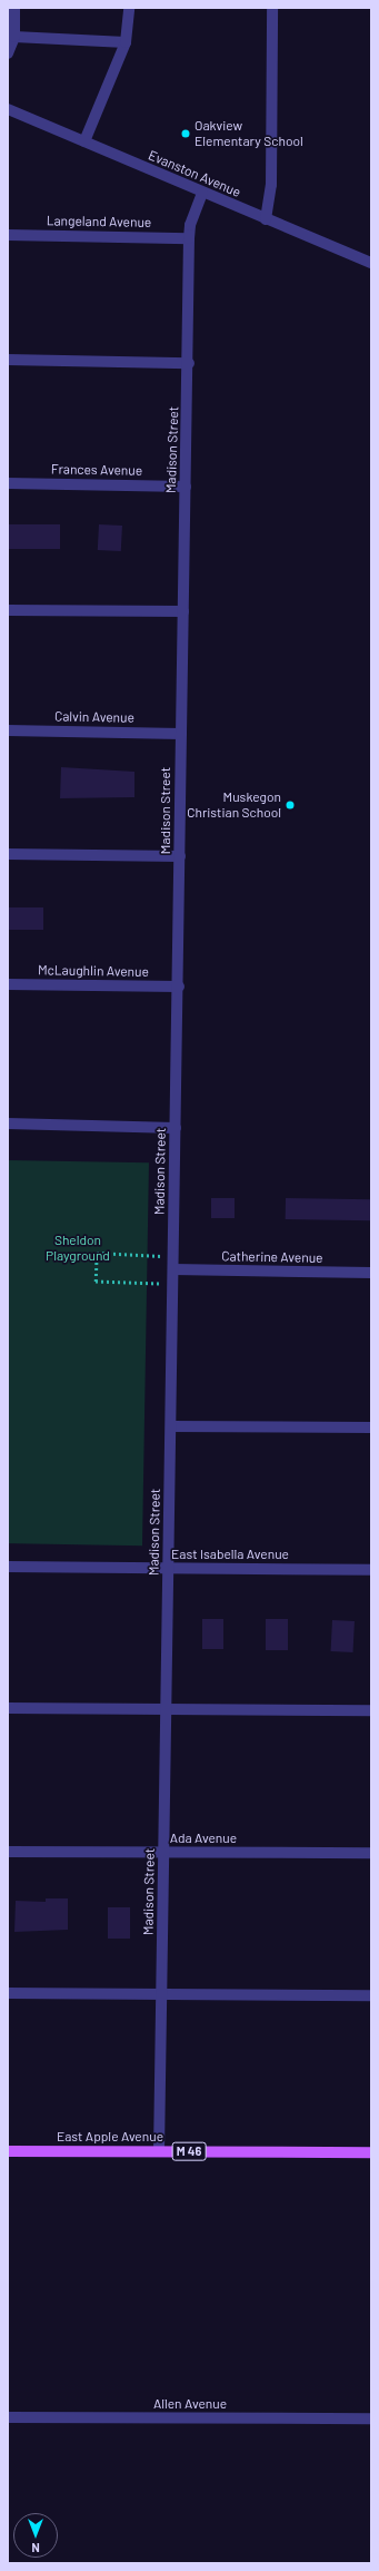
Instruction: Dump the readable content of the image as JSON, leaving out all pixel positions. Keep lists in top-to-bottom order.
{
  "streets": {
    "main road": ["East Apple Avenue", "M 46"],
    "street": [
      "Evanston Avenue",
      "Langeland Avenue",
      "Madison Street",
      "Frances Avenue",
      "Calvin Avenue",
      "McLaughlin Avenue",
      "Catherine Avenue",
      "East Isabella Avenue",
      "Ada Avenue",
      "Allen Avenue"
    ]
  },
  "crossings": [
    ["Evanston Avenue", "Madison Street"],
    ["Langeland Avenue", "Madison Street"],
    ["Madison Street", "Frances Avenue"],
    ["Madison Street", "Calvin Avenue"],
    ["Madison Street", "McLaughlin Avenue"],
    ["Madison Street", "Catherine Avenue"],
    ["Madison Street", "East Isabella Avenue"],
    ["Madison Street", "Ada Avenue"],
    ["Madison Street", "East Apple Avenue"]
  ],
  "parks": ["Sheldon Playground"],
  "places": ["Oakview Elementary School", "Muskegon Christian School"],
  "north": "bottom"
}
